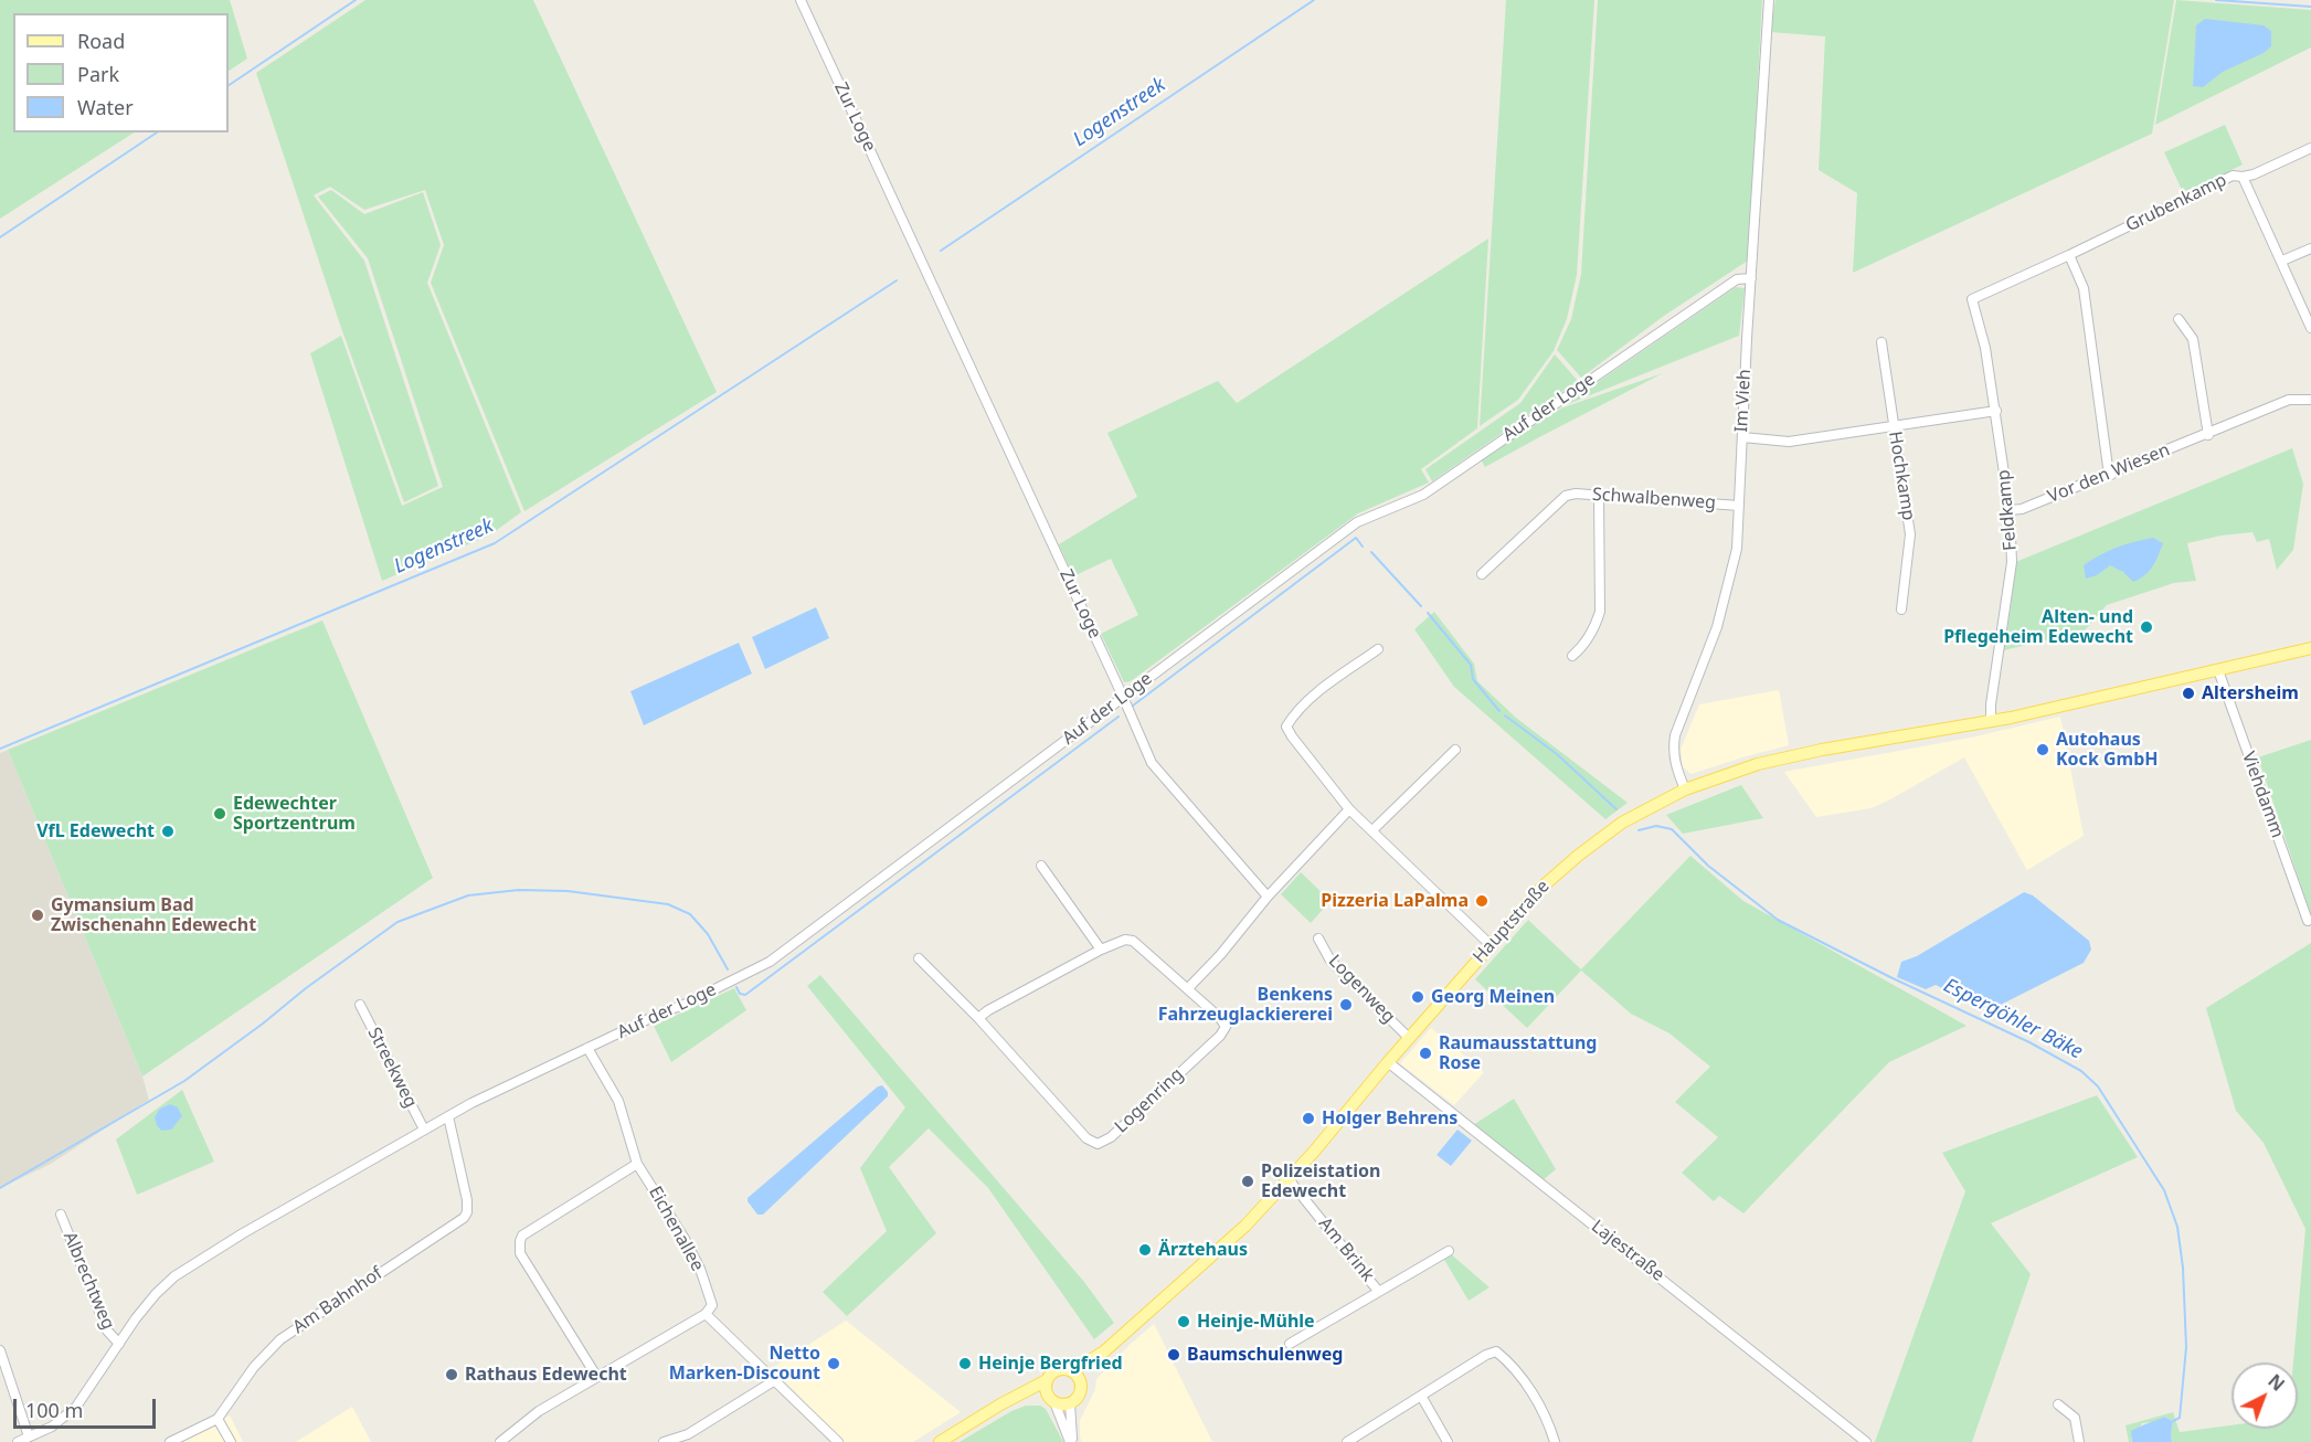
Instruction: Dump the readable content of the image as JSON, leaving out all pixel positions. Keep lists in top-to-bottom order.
{
  "streets": {
    "main road": ["Hauptstraße"],
    "street": [
      "Zur Loge",
      "Grubenkamp",
      "Im Vieh",
      "Auf der Loge",
      "Vor den Wiesen",
      "Hochkamp",
      "Schwalbenweg",
      "Feldkamp",
      "Viehdamm",
      "Logenweg",
      "Streekweg",
      "Logenring",
      "Eichenallee",
      "Am Brink",
      "Lajestraße",
      "Albrechtweg",
      "Am Bahnhof"
    ]
  },
  "crossings": [
    ["Zur Loge", "Auf der Loge"],
    ["Grubenkamp", "Feldkamp"],
    ["Im Vieh", "Auf der Loge"],
    ["Im Vieh", "Schwalbenweg"],
    ["Im Vieh", "Hauptstraße"],
    ["Auf der Loge", "Streekweg"],
    ["Auf der Loge", "Eichenallee"],
    ["Auf der Loge", "Albrechtweg"],
    ["Auf der Loge", "Am Bahnhof"],
    ["Vor den Wiesen", "Feldkamp"],
    ["Feldkamp", "Hauptstraße"],
    ["Viehdamm", "Hauptstraße"],
    ["Hauptstraße", "Logenweg"],
    ["Hauptstraße", "Am Brink"],
    ["Hauptstraße", "Lajestraße"]
  ],
  "water": ["Logenstreek", "Espergöhler Bäke"],
  "places": [
    "Alten- und Pflegeheim Edewecht",
    "Altersheim",
    "Autohaus Kock GmbH",
    "Edewechter Sportzentrum",
    "VfL Edewecht",
    "Pizzeria LaPalma",
    "Gymansium Bad Zwischenahn Edewecht",
    "Georg Meinen",
    "Benkens Fahrzeuglackiererei",
    "Raumausstattung Rose",
    "Holger Behrens",
    "Polizeistation Edewecht",
    "Ärztehaus",
    "Heinje-Mühle",
    "Baumschulenweg",
    "Netto Marken-Discount",
    "Heinje Bergfried",
    "Rathaus Edewecht"
  ],
  "legend": ["Road", "Park", "Water"],
  "scale_bar": "100 m",
  "north": "top right"
}
